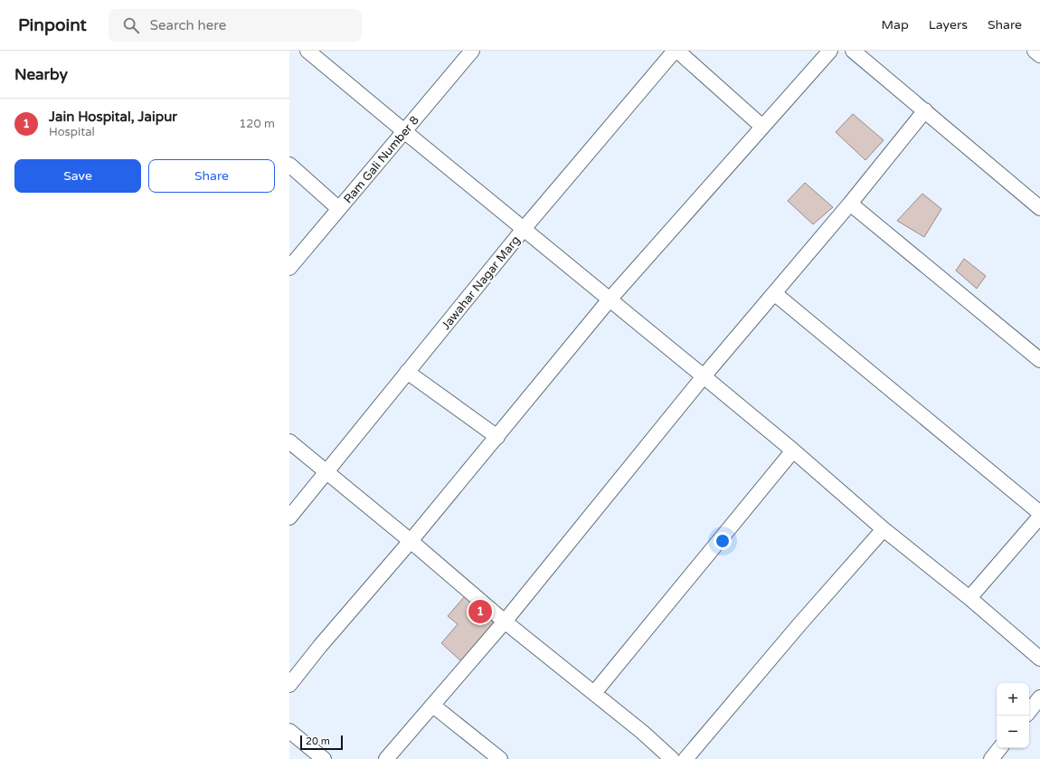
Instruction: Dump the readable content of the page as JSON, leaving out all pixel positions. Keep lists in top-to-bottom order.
{
  "streets": {
    "street": ["Ram Gali Number 8", "Jawahar Nagar Marg"]
  },
  "scale_bar": "20 m",
  "page": {
    "header": "Pinpoint",
    "search": "Search here",
    "nav": ["Map", "Layers", "Share"],
    "heading": "Nearby",
    "list": [
      {
        "mark": "1",
        "name": "Jain Hospital, Jaipur",
        "note": "Hospital",
        "value": "120 m"
      }
    ],
    "buttons": ["Save", "Share"],
    "pins": "1",
    "map_buttons": ["+", "−"],
    "scale": "20 m"
  }
}
